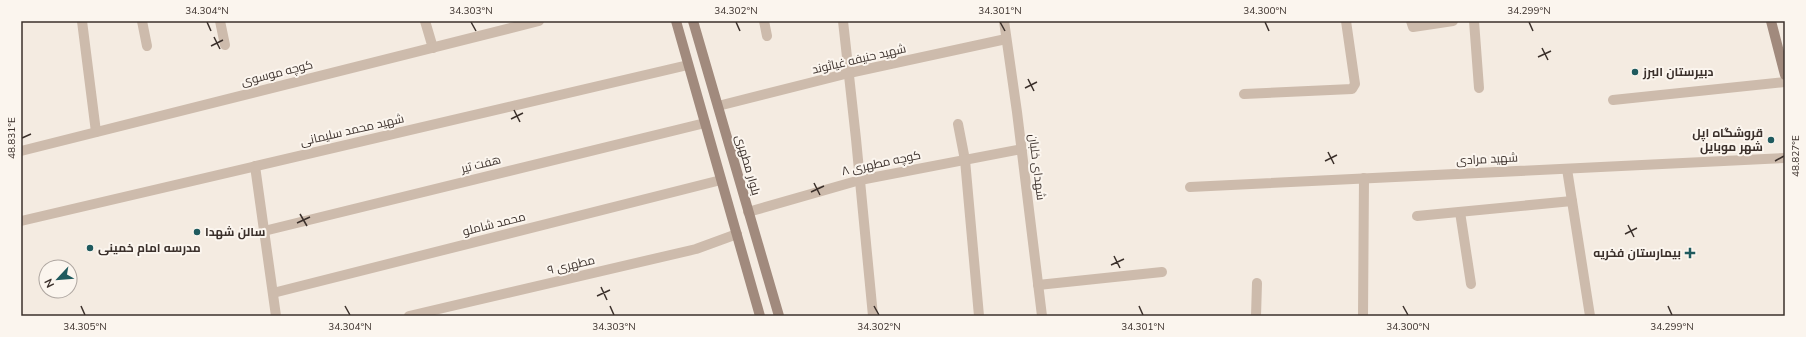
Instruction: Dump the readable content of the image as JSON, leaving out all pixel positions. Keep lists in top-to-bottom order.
{
  "streets": {
    "main road": ["بلوار مطهری"],
    "street": [
      "شهید حنیفه غیاثوند",
      "کوچه موسوی",
      "شهید محمد سلیمانی",
      "شهید مرادی",
      "کوچه مطهری ۸",
      "هفت تیر",
      "شهدای خلبان",
      "محمد شاملو",
      "مطهری ۹"
    ]
  },
  "crossings": [
    ["شهید حنیفه غیاثوند", "بلوار مطهری"],
    ["شهید حنیفه غیاثوند", "شهدای خلبان"],
    ["کوچه مطهری ۸", "بلوار مطهری"],
    ["کوچه مطهری ۸", "شهدای خلبان"]
  ],
  "places": {
    "other": [
      "دبیرستان البرز",
      "قروشگاه اپل شهر موبایل",
      "سالن شهدا",
      "مدرسه امام خمینی"
    ],
    "health": ["بیمارستان فخریه"]
  },
  "north": "bottom left",
  "coordinates": [
    "34.304°N",
    "34.303°N",
    "34.302°N",
    "34.301°N",
    "34.300°N",
    "34.299°N",
    "48.831°E",
    "48.827°E",
    "34.305°N"
  ]
}
